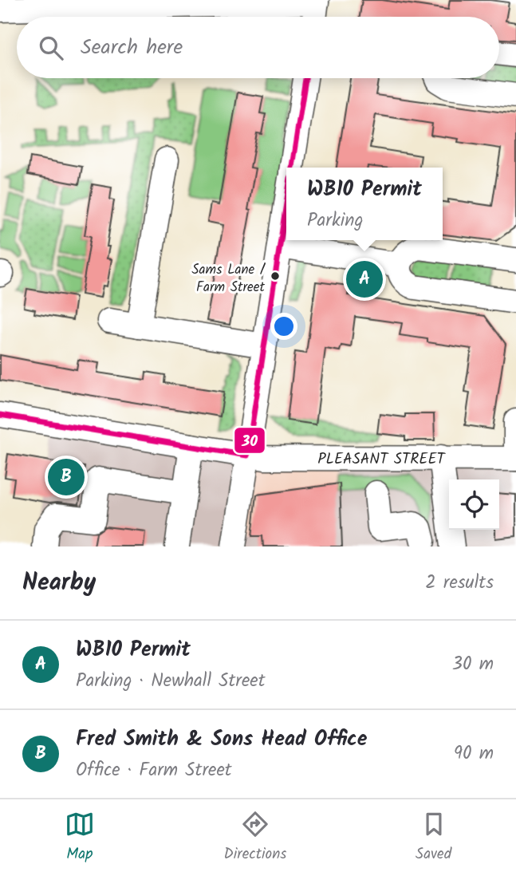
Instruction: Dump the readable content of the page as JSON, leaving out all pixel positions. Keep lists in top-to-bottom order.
{
  "streets": {
    "street": ["PLEASANT STREET"]
  },
  "places": ["Sams Lane / Farm Street"],
  "lines": ["transit line 30"],
  "page": {
    "search": "Search here",
    "popup": ["WB10 Permit", "Parking"],
    "pins": ["A", "B"],
    "heading": ["Nearby", "2 results"],
    "list": [
      {
        "mark": "A",
        "name": "WB10 Permit",
        "note": "Parking · Newhall Street",
        "value": "30 m"
      },
      {
        "mark": "B",
        "name": "Fred Smith & Sons Head Office",
        "note": "Office · Farm Street",
        "value": "90 m"
      }
    ],
    "nav": ["Map", "Directions", "Saved"]
  }
}
